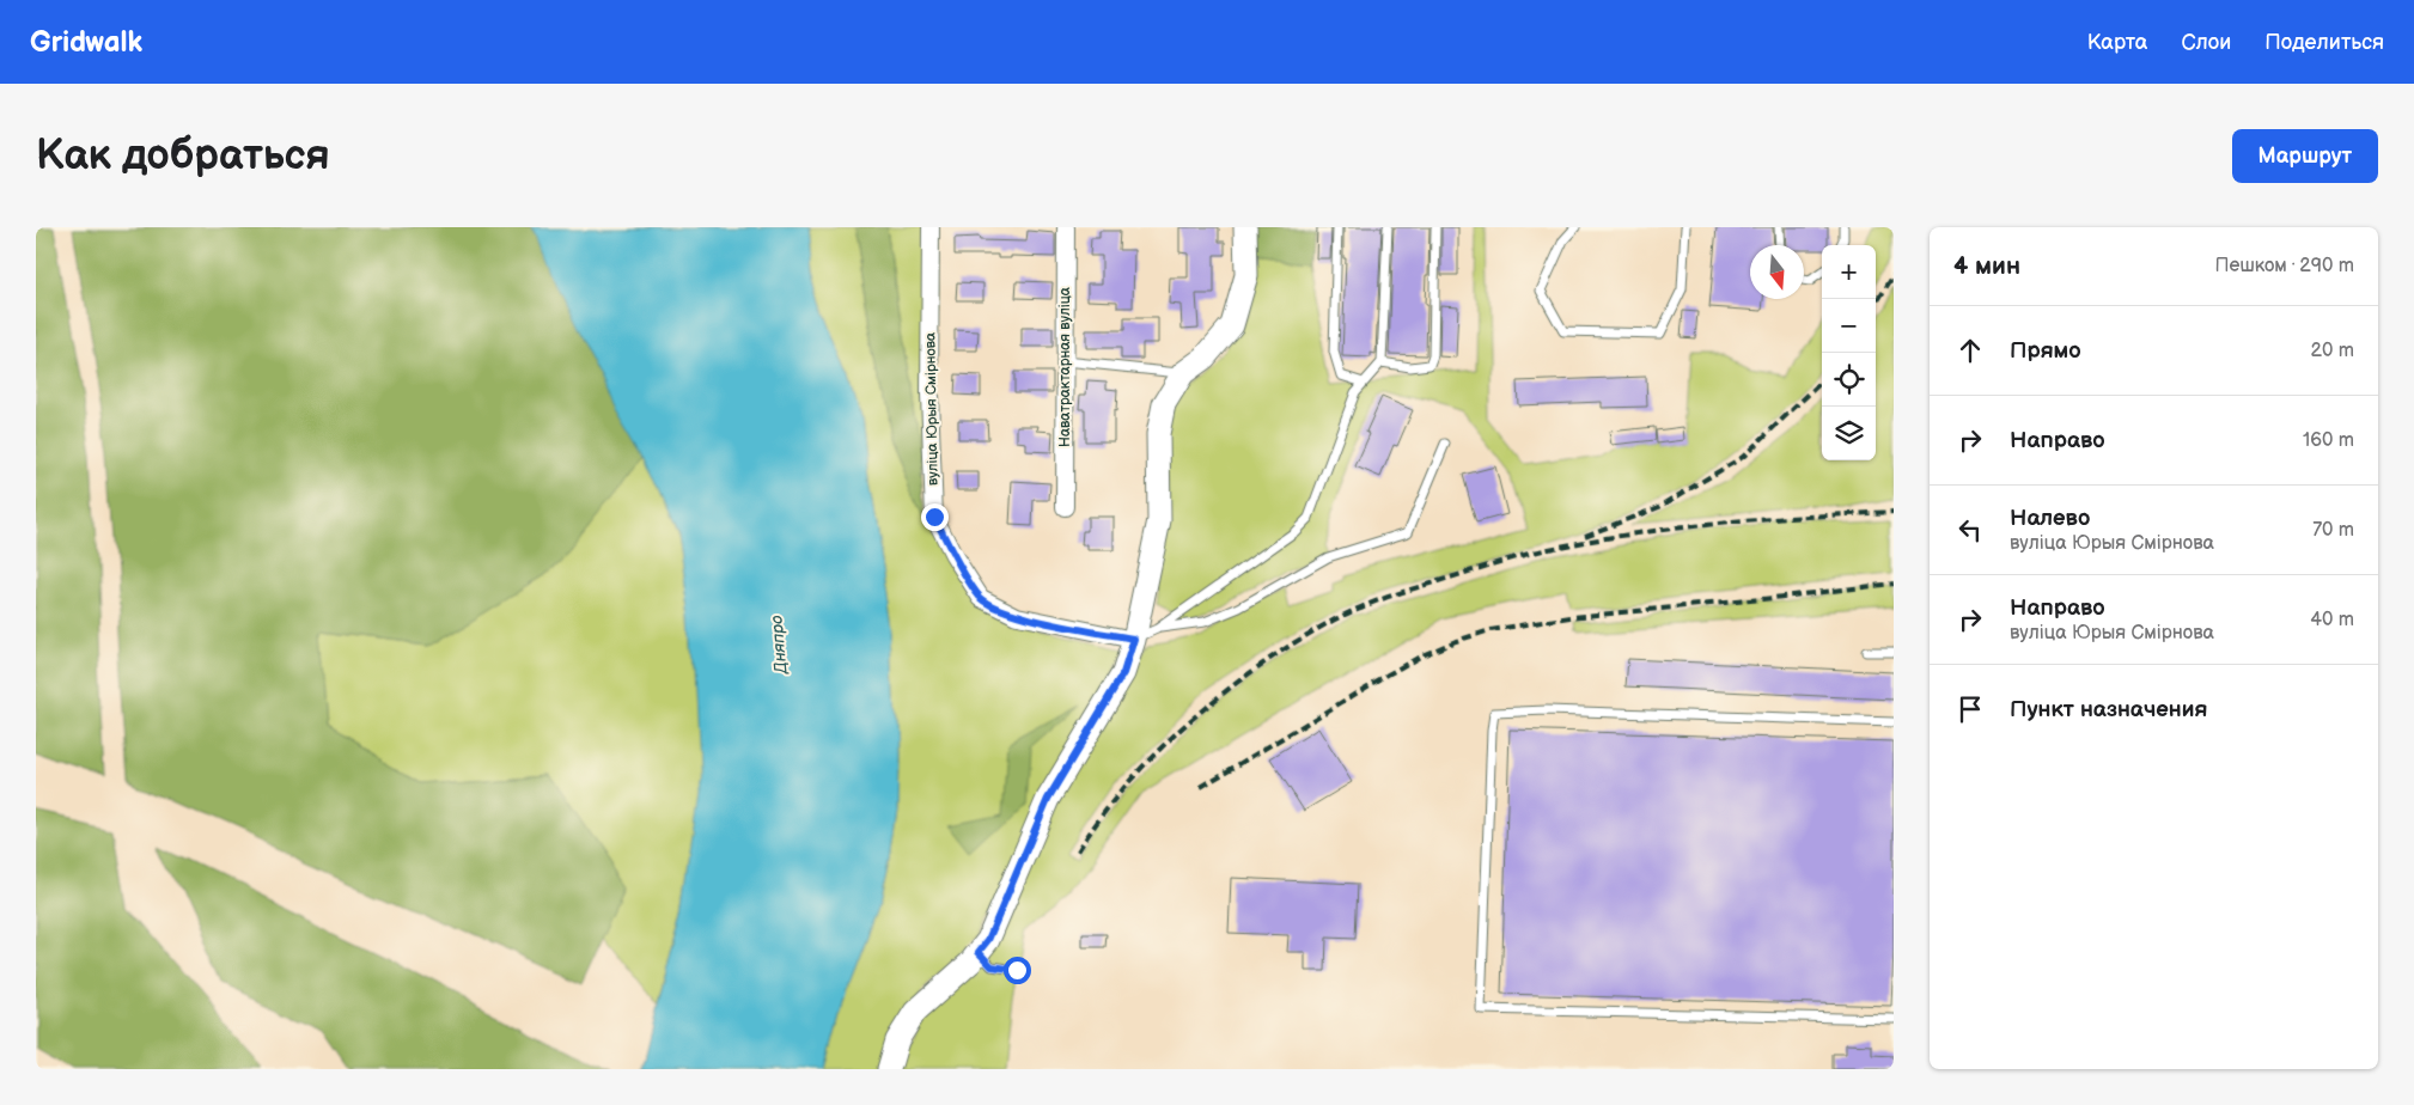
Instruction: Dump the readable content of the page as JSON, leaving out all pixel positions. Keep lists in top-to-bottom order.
{
  "streets": {
    "street": ["Наватрактарная вуліца", "вуліца Юрыя Смірнова"]
  },
  "water": ["Дняпро"],
  "north": "bottom",
  "page": {
    "header": "Gridwalk",
    "nav": ["Карта", "Слои", "Поделиться"],
    "buttons": "Маршрут",
    "title": "Как добраться",
    "heading": ["4 мин", "Пешком · 290 m"],
    "map_buttons": ["+", "−"],
    "list": [
      ["Прямо", "20 m"],
      ["Направо", "160 m"],
      ["Налево", "вуліца Юрыя Смірнова", "70 m"],
      ["Направо", "вуліца Юрыя Смірнова", "40 m"],
      "Пункт назначения"
    ]
  }
}
